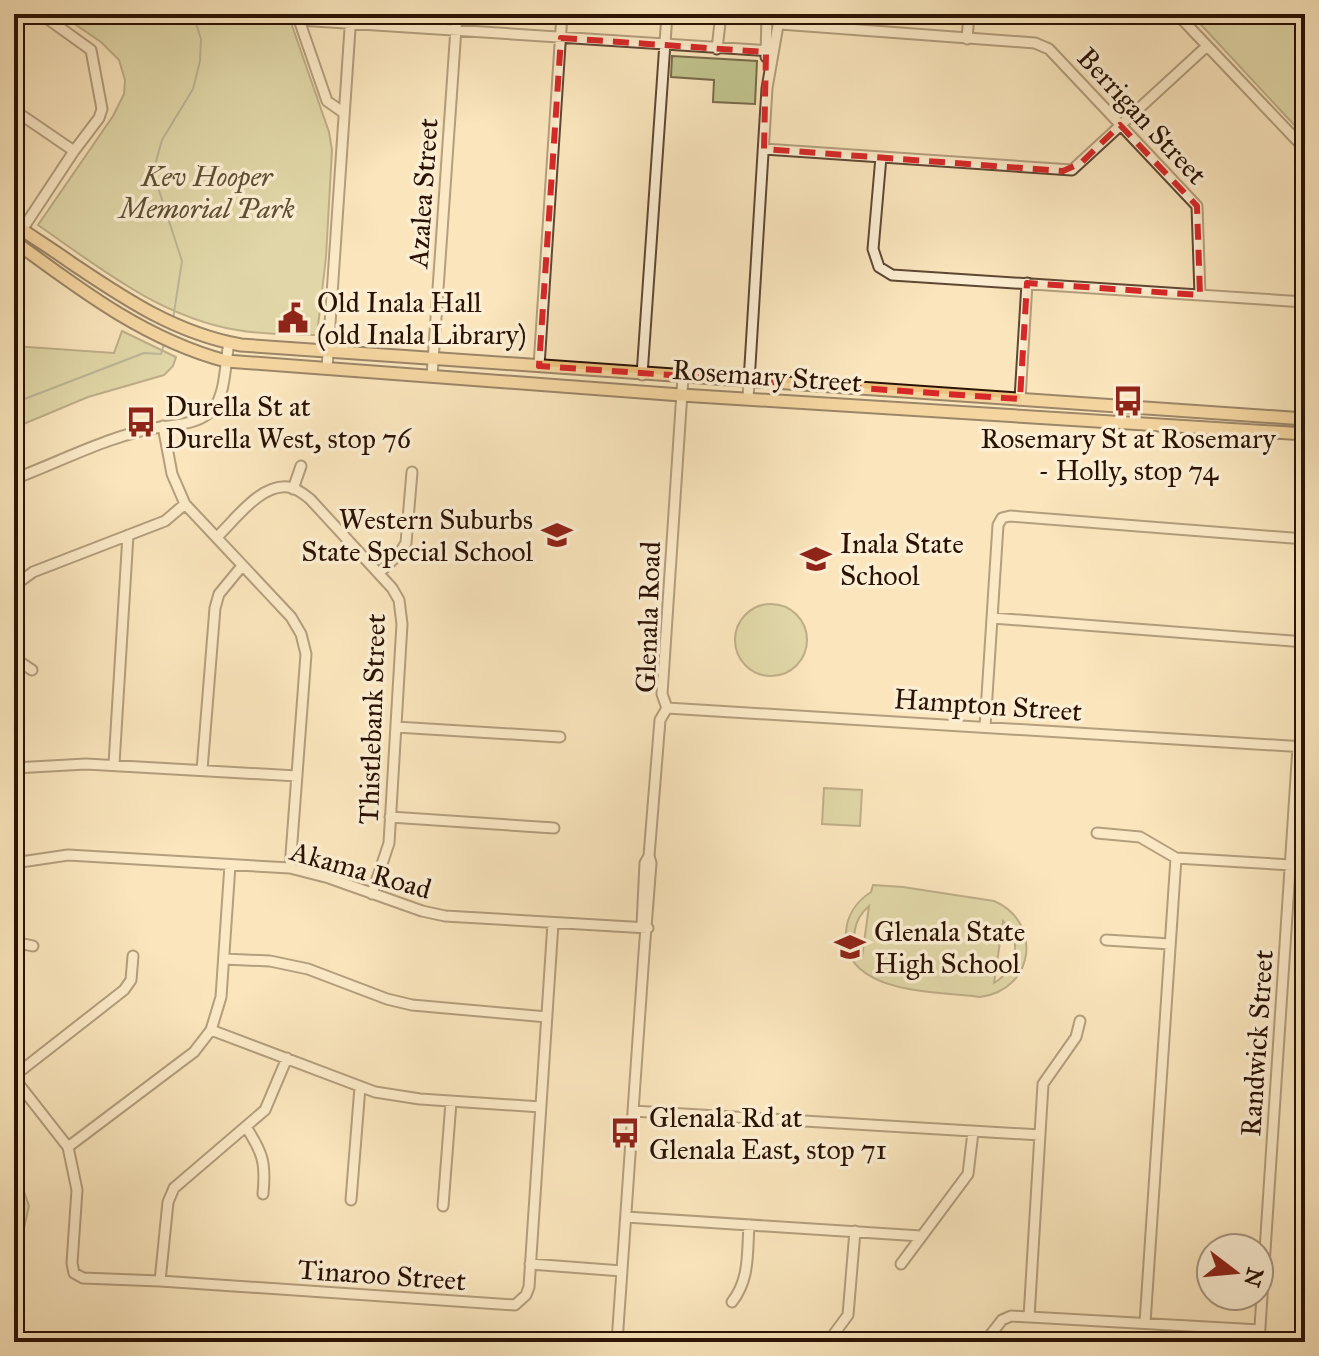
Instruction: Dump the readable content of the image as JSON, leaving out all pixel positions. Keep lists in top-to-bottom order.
{
  "streets": {
    "main road": ["Rosemary Street"],
    "street": [
      "Berrigan Street",
      "Azalea Street",
      "Glenala Road",
      "Hampton Street",
      "Thistlebank Street",
      "Akama Road",
      "Randwick Street",
      "Tinaroo Street"
    ]
  },
  "crossings": [
    ["Azalea Street", "Rosemary Street"],
    ["Rosemary Street", "Glenala Road"],
    ["Glenala Road", "Hampton Street"],
    ["Glenala Road", "Akama Road"],
    ["Hampton Street", "Randwick Street"],
    ["Thistlebank Street", "Akama Road"],
    ["Akama Road", "Tinaroo Street"]
  ],
  "parks": ["Kev Hooper Memorial Park"],
  "places": {
    "public building": ["Old Inala Hall (old Inala Library)"],
    "bus stop": ["Rosemary St at Rosemary - Holly, stop 74", "Durella St at Durella West, stop 76", "Glenala Rd at Glenala East, stop 71"],
    "school or university": ["Western Suburbs State Special School", "Inala State School", "Glenala State High School"]
  },
  "north": "right"
}
